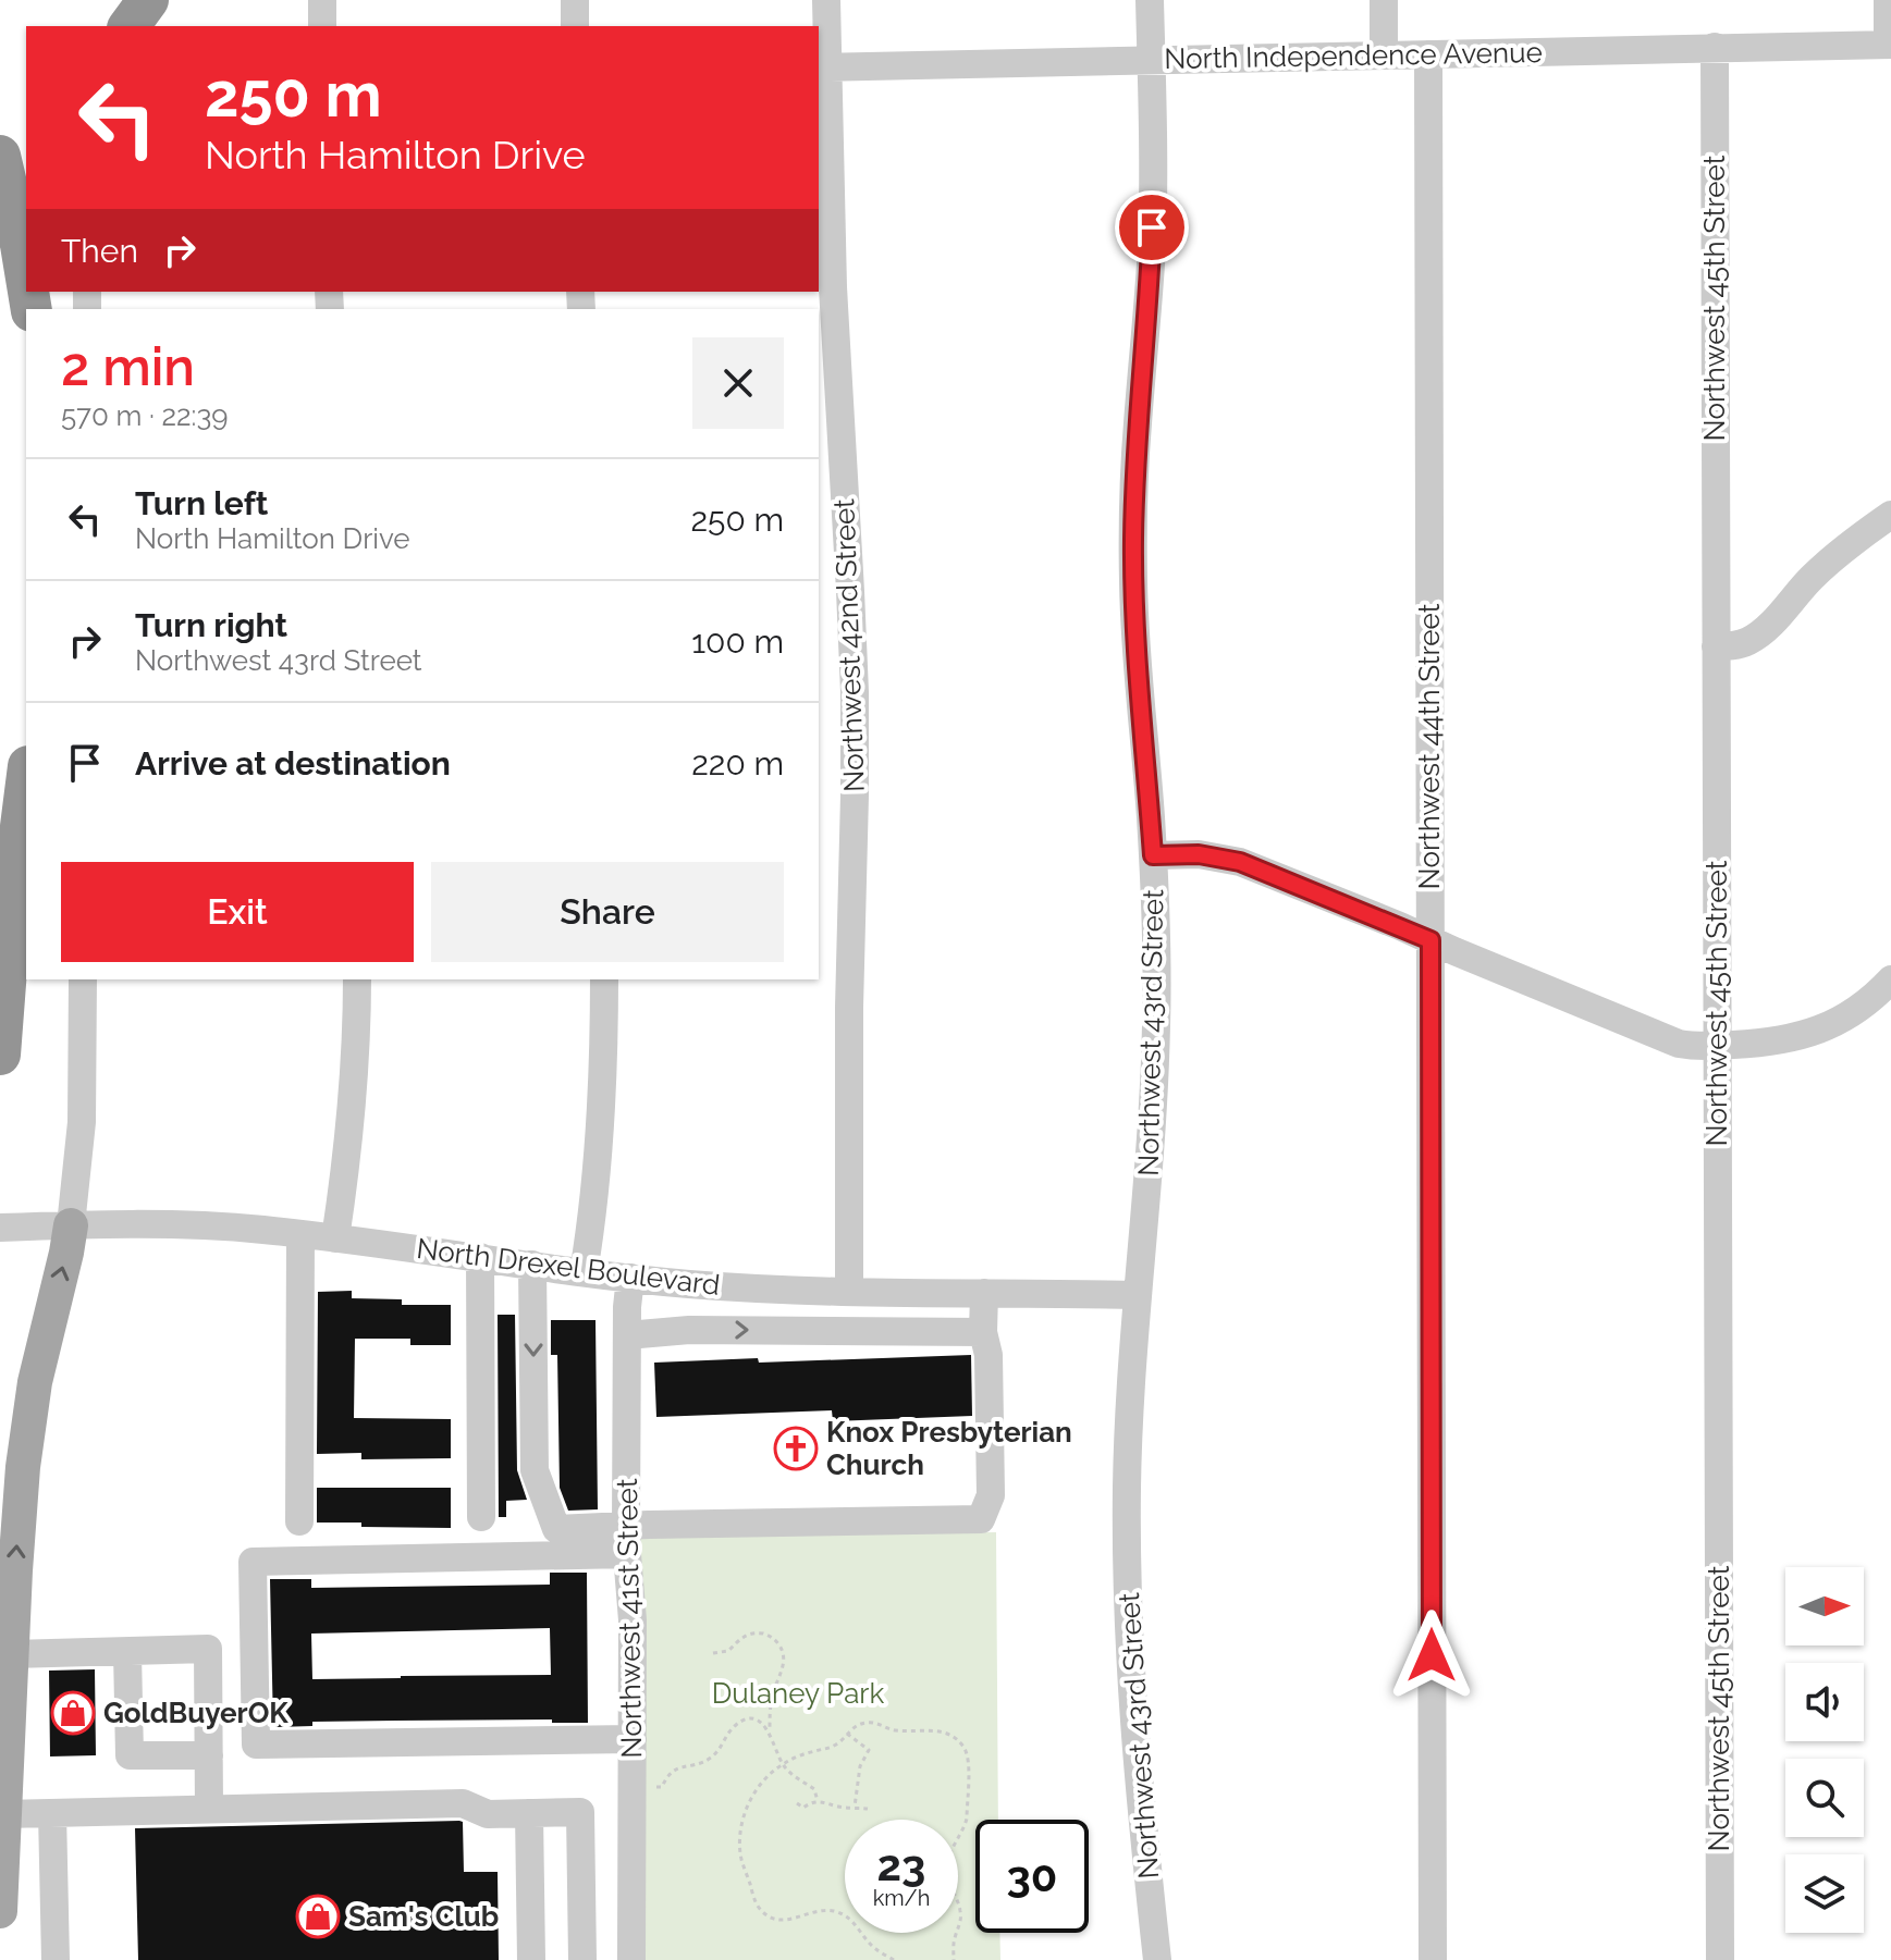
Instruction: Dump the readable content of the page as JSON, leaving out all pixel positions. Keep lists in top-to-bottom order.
{
  "streets": {
    "street": [
      "North Independence Avenue",
      "Northwest 45th Street",
      "Northwest 42nd Street",
      "Northwest 44th Street",
      "Northwest 43rd Street",
      "North Drexel Boulevard",
      "Northwest 41st Street"
    ]
  },
  "crossings": [
    ["North Independence Avenue", "Northwest 45th Street"],
    ["North Independence Avenue", "Northwest 42nd Street"],
    ["North Independence Avenue", "Northwest 44th Street"],
    ["North Independence Avenue", "Northwest 43rd Street"],
    ["Northwest 42nd Street", "North Drexel Boulevard"],
    ["Northwest 43rd Street", "North Drexel Boulevard"],
    ["North Drexel Boulevard", "Northwest 41st Street"]
  ],
  "parks": ["Dulaney Park"],
  "places": {
    "church": ["Knox Presbyterian Church"],
    "shop": ["GoldBuyerOK", "Sam's Club"]
  },
  "north": "right",
  "page": {
    "turn": ["250 m", "North Hamilton Drive"],
    "then": "Then",
    "heading": ["2 min", "570 m · 22:39"],
    "list": [
      {
        "name": "Turn left",
        "note": "North Hamilton Drive",
        "value": "250 m"
      },
      {
        "name": "Turn right",
        "note": "Northwest 43rd Street",
        "value": "100 m"
      },
      {
        "name": "Arrive at destination",
        "value": "220 m"
      }
    ],
    "buttons": ["Exit", "Share"],
    "speed": "23 km/h",
    "limit": "30"
  }
}
